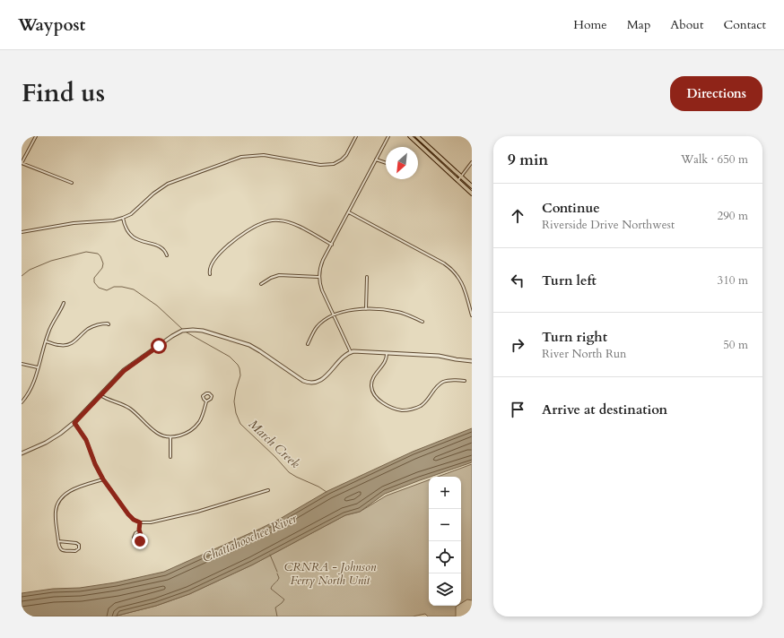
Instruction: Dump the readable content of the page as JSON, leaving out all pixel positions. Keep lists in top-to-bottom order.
{
  "water": ["March Creek", "Chattahoochee River"],
  "parks": ["CRNRA - Johnson Ferry North Unit"],
  "north": "bottom left",
  "page": {
    "header": "Waypost",
    "nav": [
      "Home",
      "Map",
      "About",
      "Contact"
    ],
    "title": "Find us",
    "buttons": "Directions",
    "heading": ["9 min", "Walk · 650 m"],
    "list": [
      ["Continue", "Riverside Drive Northwest", "290 m"],
      ["Turn left", "310 m"],
      ["Turn right", "River North Run", "50 m"],
      "Arrive at destination"
    ],
    "map_buttons": ["+", "−"]
  }
}
